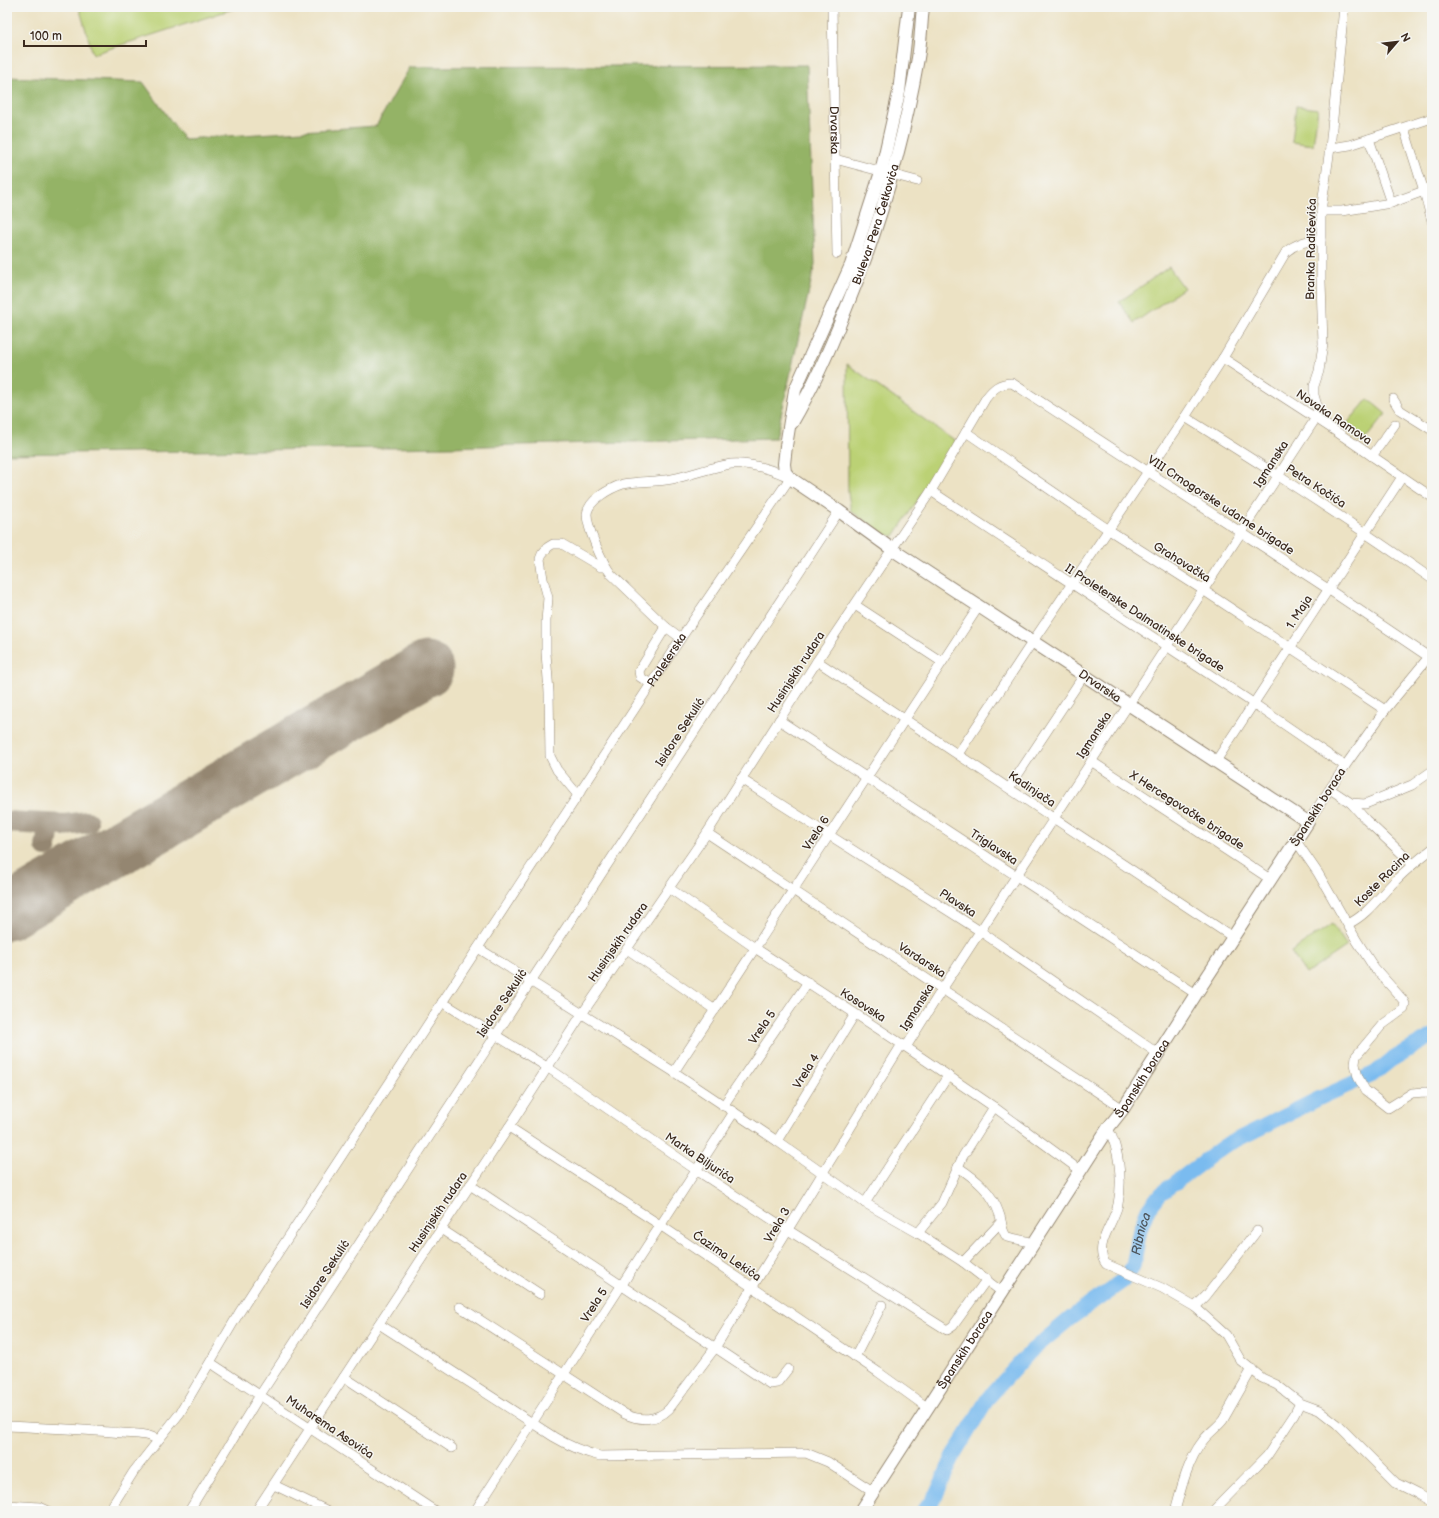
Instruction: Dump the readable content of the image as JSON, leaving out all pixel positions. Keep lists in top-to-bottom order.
{
  "streets": {
    "main road": ["Drvarska", "Bulevar Pera Ćetkovića", "Španskih boraca"],
    "street": [
      "Branka Radičevića",
      "Novaka Ramova",
      "Igmanska",
      "Petra Kočića",
      "VIII Crnogorske udarne brigade",
      "Grahovačka",
      "1. Maja",
      "II Proleterske Dalmatinske brigade",
      "Proleterska",
      "Husinjskih rudara",
      "Isidore Sekulić",
      "Kadinjača",
      "X Hercegovačke brigade",
      "Vrela 6",
      "Triglavska",
      "Koste Racina",
      "Plavska",
      "Vardarska",
      "Kosovska",
      "Vrela 5",
      "Vrela 4",
      "Marka Biljurića",
      "Vrela 3",
      "Ćazima Lekića",
      "Muharema Asovića"
    ]
  },
  "crossings": [
    ["Drvarska", "Igmanska"],
    ["Drvarska", "1. Maja"],
    ["Drvarska", "Husinjskih rudara"],
    ["Drvarska", "Španskih boraca"],
    ["Drvarska", "Vrela 6"],
    ["Bulevar Pera Ćetkovića", "Proleterska"],
    ["Branka Radičevića", "Novaka Ramova"],
    ["Branka Radičevića", "Igmanska"],
    ["Novaka Ramova", "Igmanska"],
    ["Novaka Ramova", "1. Maja"],
    ["Igmanska", "Petra Kočića"],
    ["Igmanska", "VIII Crnogorske udarne brigade"],
    ["Igmanska", "Grahovačka"],
    ["Igmanska", "II Proleterske Dalmatinske brigade"],
    ["Igmanska", "Kadinjača"],
    ["Igmanska", "X Hercegovačke brigade"],
    ["Igmanska", "Triglavska"],
    ["Igmanska", "Plavska"],
    ["Igmanska", "Vardarska"],
    ["Igmanska", "Kosovska"],
    ["Igmanska", "Vrela 3"],
    ["Petra Kočića", "1. Maja"],
    ["VIII Crnogorske udarne brigade", "1. Maja"],
    ["VIII Crnogorske udarne brigade", "Husinjskih rudara"],
    ["VIII Crnogorske udarne brigade", "Španskih boraca"],
    ["Grahovačka", "1. Maja"],
    ["Grahovačka", "Husinjskih rudara"],
    ["Grahovačka", "Španskih boraca"],
    ["1. Maja", "II Proleterske Dalmatinske brigade"],
    ["II Proleterske Dalmatinske brigade", "Husinjskih rudara"],
    ["II Proleterske Dalmatinske brigade", "Španskih boraca"],
    ["Proleterska", "Marka Biljurića"],
    ["Proleterska", "Muharema Asovića"],
    ["Husinjskih rudara", "Kadinjača"],
    ["Husinjskih rudara", "Triglavska"],
    ["Husinjskih rudara", "Plavska"],
    ["Husinjskih rudara", "Vardarska"],
    ["Husinjskih rudara", "Kosovska"],
    ["Husinjskih rudara", "Marka Biljurića"],
    ["Husinjskih rudara", "Ćazima Lekića"],
    ["Husinjskih rudara", "Muharema Asovića"],
    ["Isidore Sekulić", "Marka Biljurića"],
    ["Isidore Sekulić", "Muharema Asovića"],
    ["Kadinjača", "Španskih boraca"],
    ["Kadinjača", "Vrela 6"],
    ["Španskih boraca", "X Hercegovačke brigade"],
    ["Španskih boraca", "Triglavska"],
    ["Španskih boraca", "Plavska"],
    ["Španskih boraca", "Vardarska"],
    ["Španskih boraca", "Kosovska"],
    ["Španskih boraca", "Ćazima Lekića"],
    ["Vrela 6", "Triglavska"],
    ["Vrela 6", "Plavska"],
    ["Vrela 6", "Vardarska"],
    ["Vrela 6", "Kosovska"],
    ["Kosovska", "Vrela 5"],
    ["Kosovska", "Vrela 4"],
    ["Kosovska", "Vrela 3"],
    ["Vrela 5", "Marka Biljurića"],
    ["Vrela 5", "Vrela 3"],
    ["Vrela 5", "Ćazima Lekića"],
    ["Marka Biljurića", "Vrela 3"],
    ["Vrela 3", "Ćazima Lekića"]
  ],
  "water": ["Ribnica"],
  "scale_bar": "100 m",
  "north": "top right"
}
